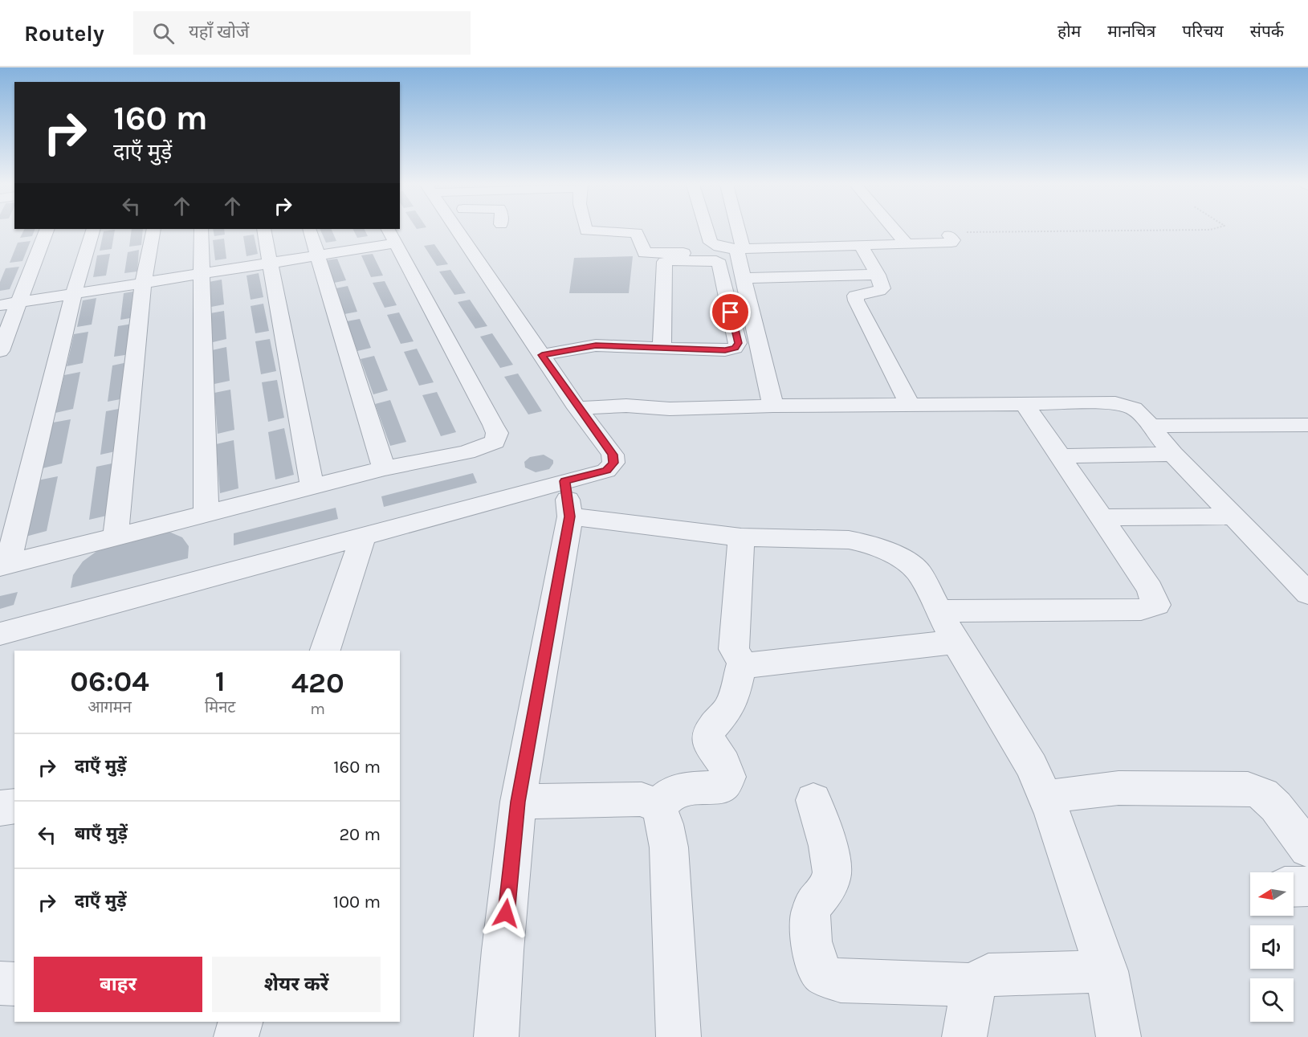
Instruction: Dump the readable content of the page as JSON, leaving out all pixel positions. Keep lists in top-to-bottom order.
{
  "north": "left",
  "page": {
    "header": "Routely",
    "search": "यहाँ खोजें",
    "nav": [
      "होम",
      "मानचित्र",
      "परिचय",
      "संपर्क"
    ],
    "turn": ["160 m", "दाएँ मुड़ें"],
    "eta": [
      "06:04",
      "आगमन",
      "1",
      "मिनट",
      "420",
      "m"
    ],
    "list": [
      {
        "name": "दाएँ मुड़ें",
        "value": "160 m"
      },
      {
        "name": "बाएँ मुड़ें",
        "value": "20 m"
      },
      {
        "name": "दाएँ मुड़ें",
        "value": "100 m"
      }
    ],
    "buttons": ["बाहर", "शेयर करें"]
  }
}
